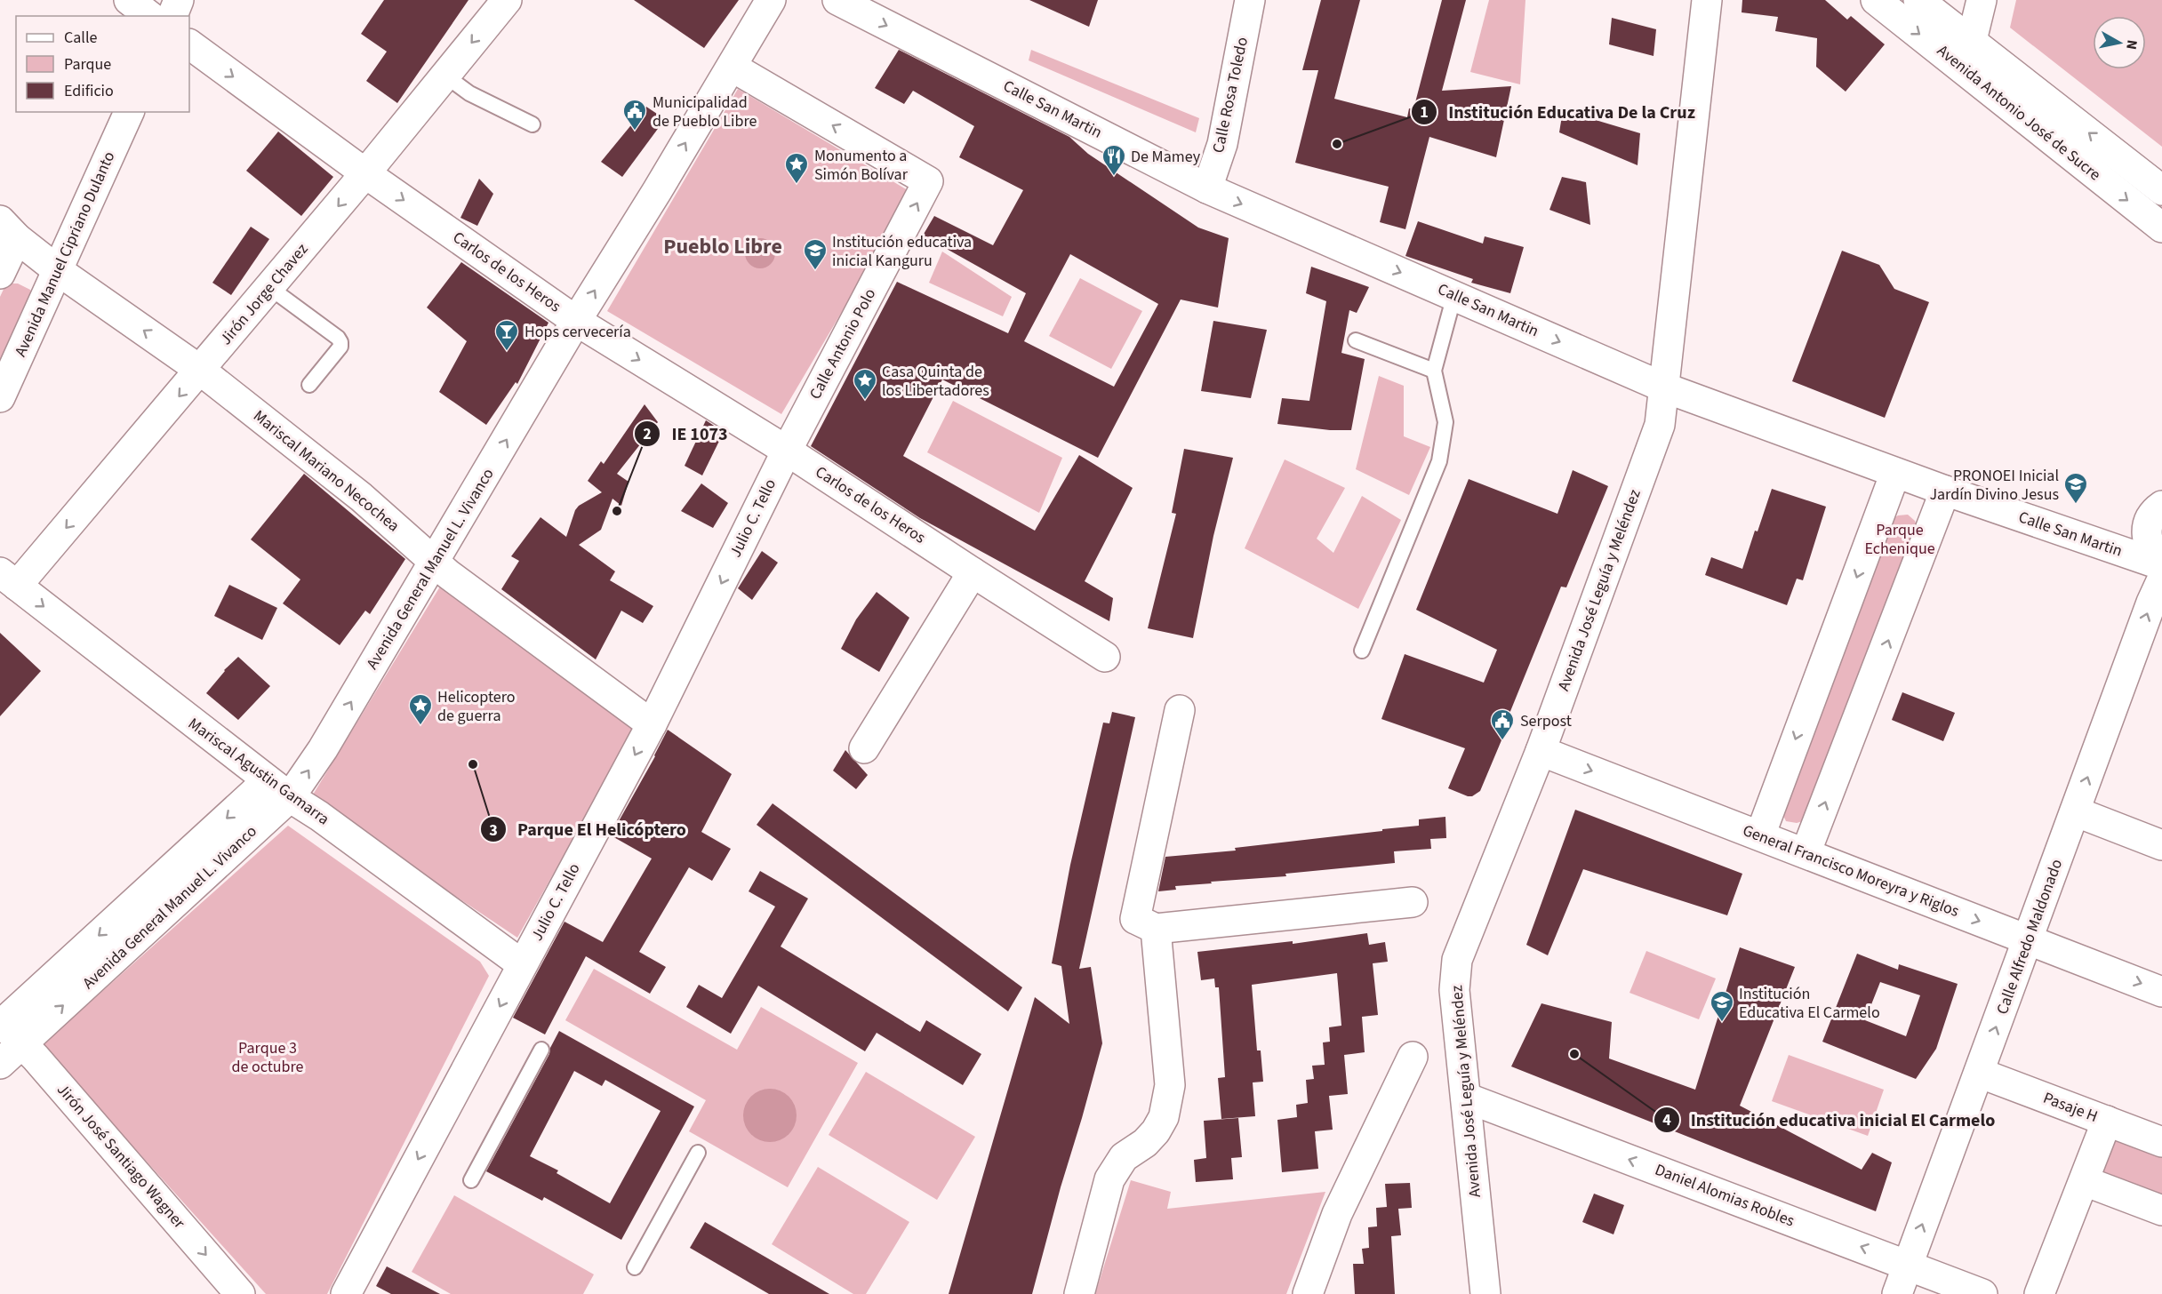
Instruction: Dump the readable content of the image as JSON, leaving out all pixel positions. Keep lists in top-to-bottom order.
{
  "streets": {
    "street": [
      "Calle Rosa Toledo",
      "Calle San Martin",
      "Avenida Antonio José de Sucre",
      "Avenida Manuel Cipriano Dulanto",
      "Carlos de los Heros",
      "Jirón Jorge Chavez",
      "Calle Antonio Polo",
      "Mariscal Mariano Necochea",
      "Julio C. Tello",
      "Avenida General Manuel L. Vivanco",
      "Avenida José Leguía y Meléndez",
      "Mariscal Agustin Gamarra",
      "General Francisco Moreyra y Riglos",
      "Calle Alfredo Maldonado",
      "Pasaje H",
      "Jirón José Santiago Wagner",
      "Daniel Alomias Robles"
    ]
  },
  "crossings": [
    ["Calle Rosa Toledo", "Calle San Martin"],
    ["Calle San Martin", "Avenida José Leguía y Meléndez"],
    ["Calle San Martin", "Calle Alfredo Maldonado"],
    ["Avenida Manuel Cipriano Dulanto", "Mariscal Mariano Necochea"],
    ["Carlos de los Heros", "Jirón Jorge Chavez"],
    ["Carlos de los Heros", "Calle Antonio Polo"],
    ["Carlos de los Heros", "Julio C. Tello"],
    ["Carlos de los Heros", "Avenida General Manuel L. Vivanco"],
    ["Jirón Jorge Chavez", "Mariscal Mariano Necochea"],
    ["Jirón Jorge Chavez", "Mariscal Agustin Gamarra"],
    ["Calle Antonio Polo", "Julio C. Tello"],
    ["Calle Antonio Polo", "Avenida General Manuel L. Vivanco"],
    ["Mariscal Mariano Necochea", "Julio C. Tello"],
    ["Mariscal Mariano Necochea", "Avenida General Manuel L. Vivanco"],
    ["Julio C. Tello", "Mariscal Agustin Gamarra"],
    ["Avenida General Manuel L. Vivanco", "Mariscal Agustin Gamarra"],
    ["Avenida General Manuel L. Vivanco", "Jirón José Santiago Wagner"],
    ["Avenida José Leguía y Meléndez", "General Francisco Moreyra y Riglos"],
    ["Avenida José Leguía y Meléndez", "Daniel Alomias Robles"],
    ["General Francisco Moreyra y Riglos", "Calle Alfredo Maldonado"],
    ["Calle Alfredo Maldonado", "Pasaje H"],
    ["Calle Alfredo Maldonado", "Daniel Alomias Robles"]
  ],
  "one_way": [
    "Calle San Martin",
    "Carlos de los Heros",
    "Jirón Jorge Chavez",
    "Julio C. Tello",
    "Mariscal Agustin Gamarra",
    "General Francisco Moreyra y Riglos",
    "Jirón José Santiago Wagner",
    "Daniel Alomias Robles"
  ],
  "districts": ["Pueblo Libre"],
  "parks": ["Parque Echenique", "Parque 3 de octubre"],
  "places": {
    "public building": ["Municipalidad de Pueblo Libre", "Serpost"],
    "other": [
      "Institución Educativa De la Cruz",
      "IE 1073",
      "Parque El Helicóptero",
      "Institución educativa inicial El Carmelo"
    ],
    "restaurant": ["De Mamey"],
    "place": ["Monumento a Simón Bolívar", "Casa Quinta de los Libertadores", "Helicoptero de guerra"],
    "school or university": ["Institución educativa inicial Kanguru", "PRONOEI Inicial Jardín Divino Jesus", "Institución Educativa El Carmelo"],
    "bar": ["Hops cervecería"]
  },
  "legend": ["Calle", "Parque", "Edificio"],
  "north": "right"
}
